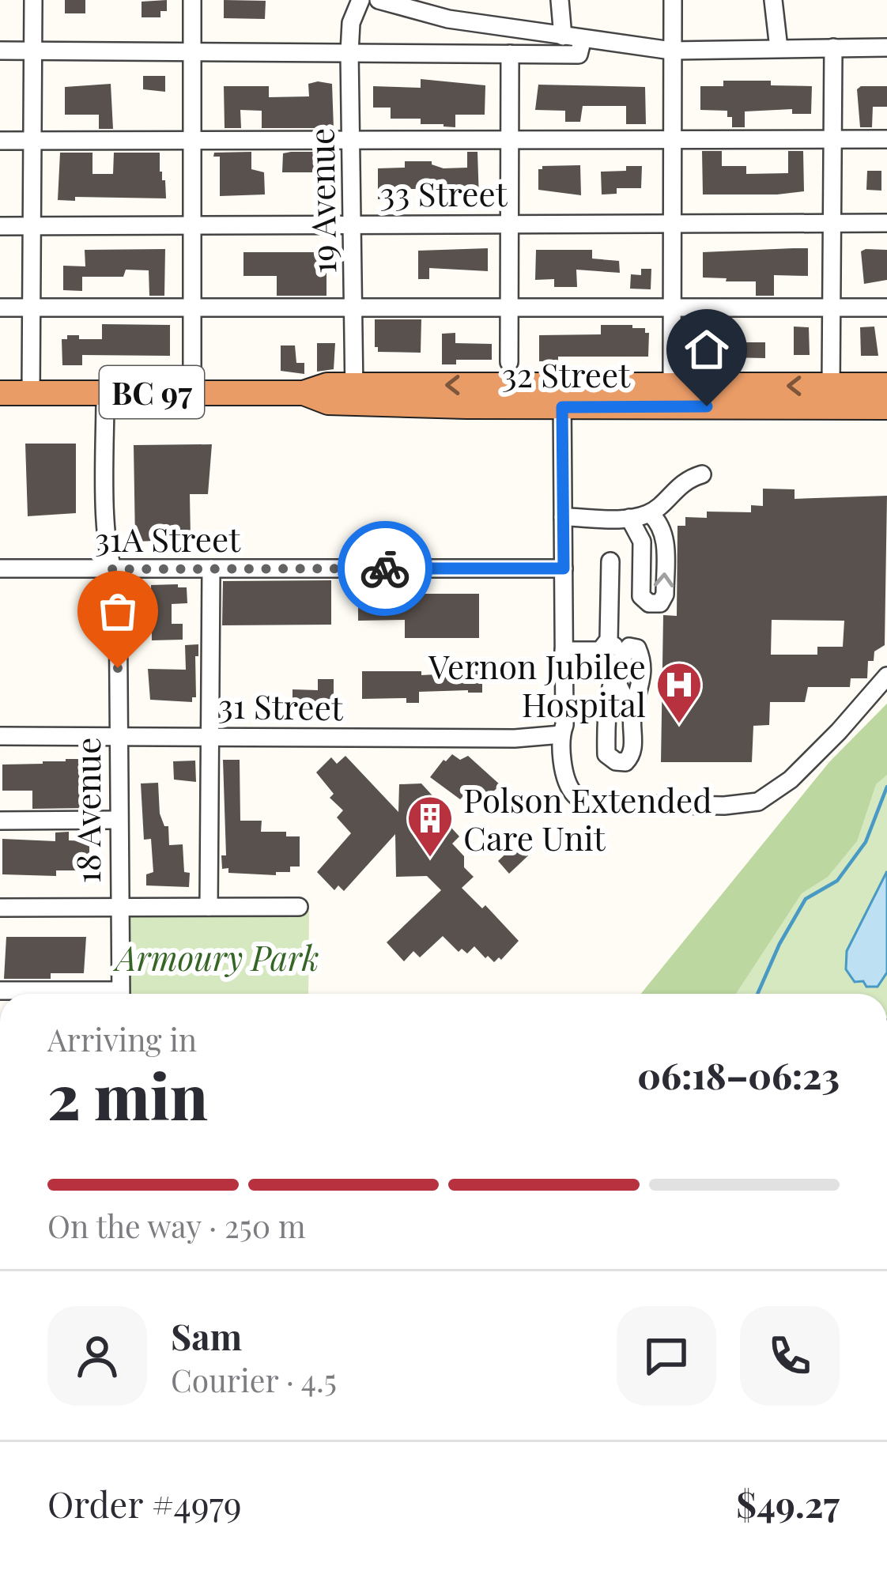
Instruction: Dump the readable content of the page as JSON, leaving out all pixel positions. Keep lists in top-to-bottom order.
{
  "streets": {
    "highway": ["32 Street", "BC 97"],
    "street": [
      "33 Street",
      "19 Avenue",
      "31A Street",
      "31 Street",
      "18 Avenue"
    ]
  },
  "crossings": [
    ["33 Street", "19 Avenue"],
    ["19 Avenue", "32 Street"],
    ["32 Street", "18 Avenue"],
    ["31A Street", "18 Avenue"],
    ["31 Street", "18 Avenue"]
  ],
  "parks": ["Armoury Park"],
  "places": {
    "hospital": ["Vernon Jubilee Hospital"],
    "building": ["Polson Extended Care Unit"]
  },
  "page": {
    "heading": ["2 min", "Arriving in", "06:18–06:23"],
    "panel": [
      "Sam",
      "Courier · 4.5",
      "Order #4979",
      "$49.27"
    ],
    "bar": "On the way · 250 m"
  }
}
